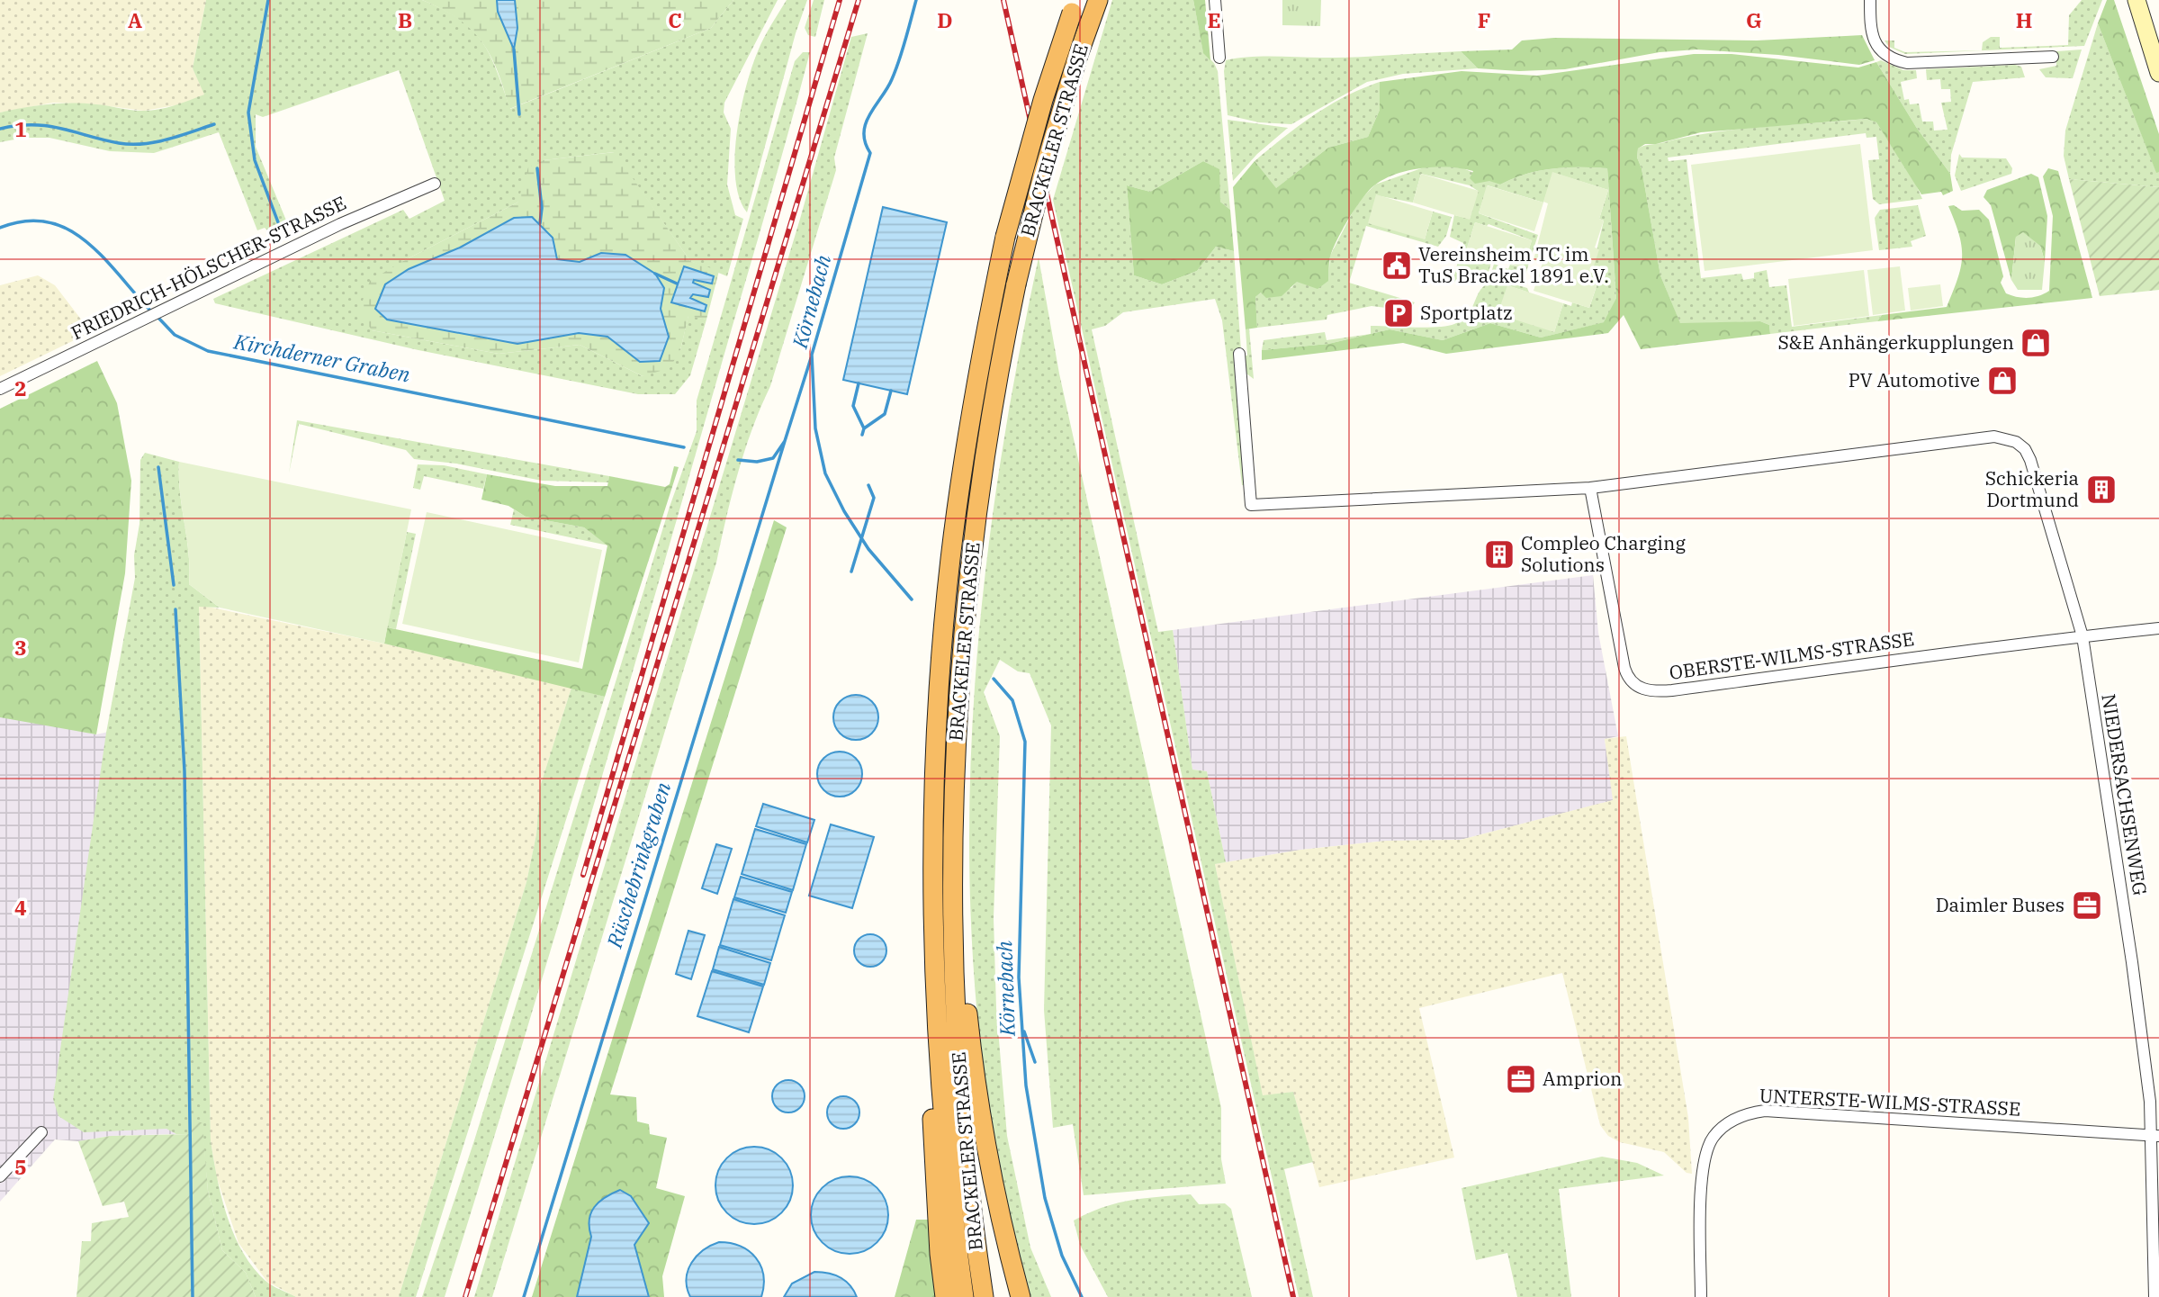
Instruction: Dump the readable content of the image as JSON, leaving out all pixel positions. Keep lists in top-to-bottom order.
{
  "streets": {
    "highway": ["BRACKELER STRASSE"],
    "street": [
      "FRIEDRICH-HÖLSCHER-STRASSE",
      "OBERSTE-WILMS-STRASSE",
      "NIEDERSACHSENWEG",
      "UNTERSTE-WILMS-STRASSE"
    ]
  },
  "crossings": [
    ["OBERSTE-WILMS-STRASSE", "NIEDERSACHSENWEG"],
    ["NIEDERSACHSENWEG", "UNTERSTE-WILMS-STRASSE"]
  ],
  "water": ["Körnebach", "Kirchderner Graben", "Rüschebrinkgraben"],
  "places": {
    "public building": ["Vereinsheim TC im TuS Brackel 1891 e.V."],
    "parking": ["Sportplatz"],
    "shop": ["S&E Anhängerkupplungen", "PV Automotive"],
    "building": ["Schickeria Dortmund", "Compleo Charging Solutions"],
    "office": ["Daimler Buses", "Amprion"]
  },
  "grid": {
    "columns": [
      "A",
      "B",
      "C",
      "D",
      "E",
      "F",
      "G",
      "H"
    ],
    "rows": [
      "1",
      "2",
      "3",
      "4",
      "5"
    ]
  }
}
